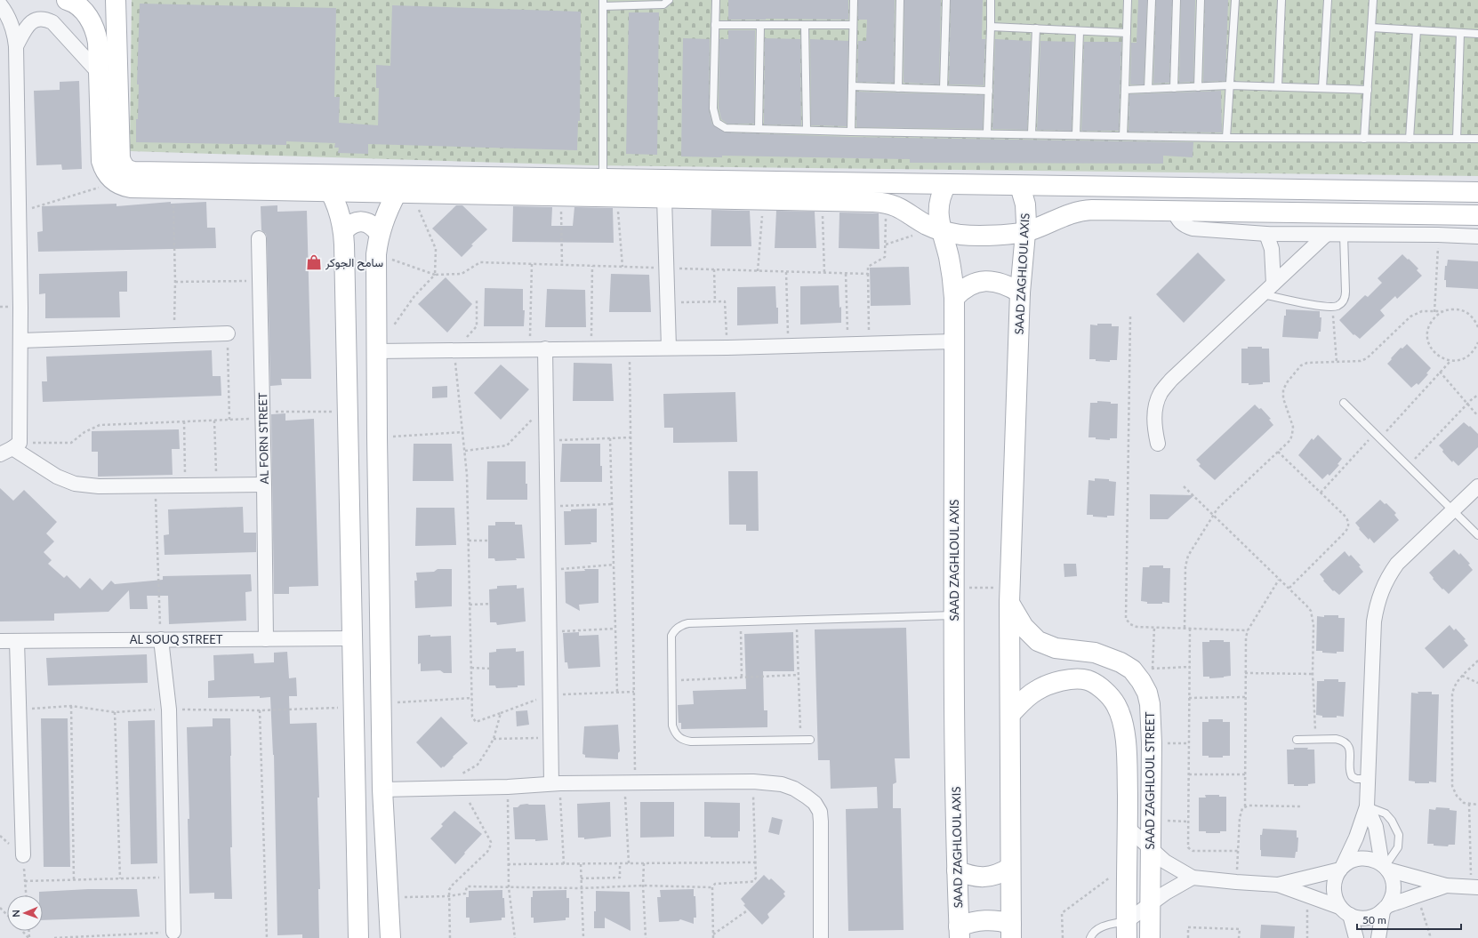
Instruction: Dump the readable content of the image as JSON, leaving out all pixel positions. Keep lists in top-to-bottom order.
{
  "streets": {
    "main road": ["SAAD ZAGHLOUL AXIS", "SAAD ZAGHLOUL STREET"],
    "street": ["AL FORN STREET", "AL SOUQ STREET"]
  },
  "crossings": [
    ["SAAD ZAGHLOUL AXIS", "SAAD ZAGHLOUL STREET"],
    ["AL FORN STREET", "AL SOUQ STREET"]
  ],
  "places": {
    "shop": ["سامح الجوكر"]
  },
  "scale_bar": "50 m",
  "north": "left"
}
